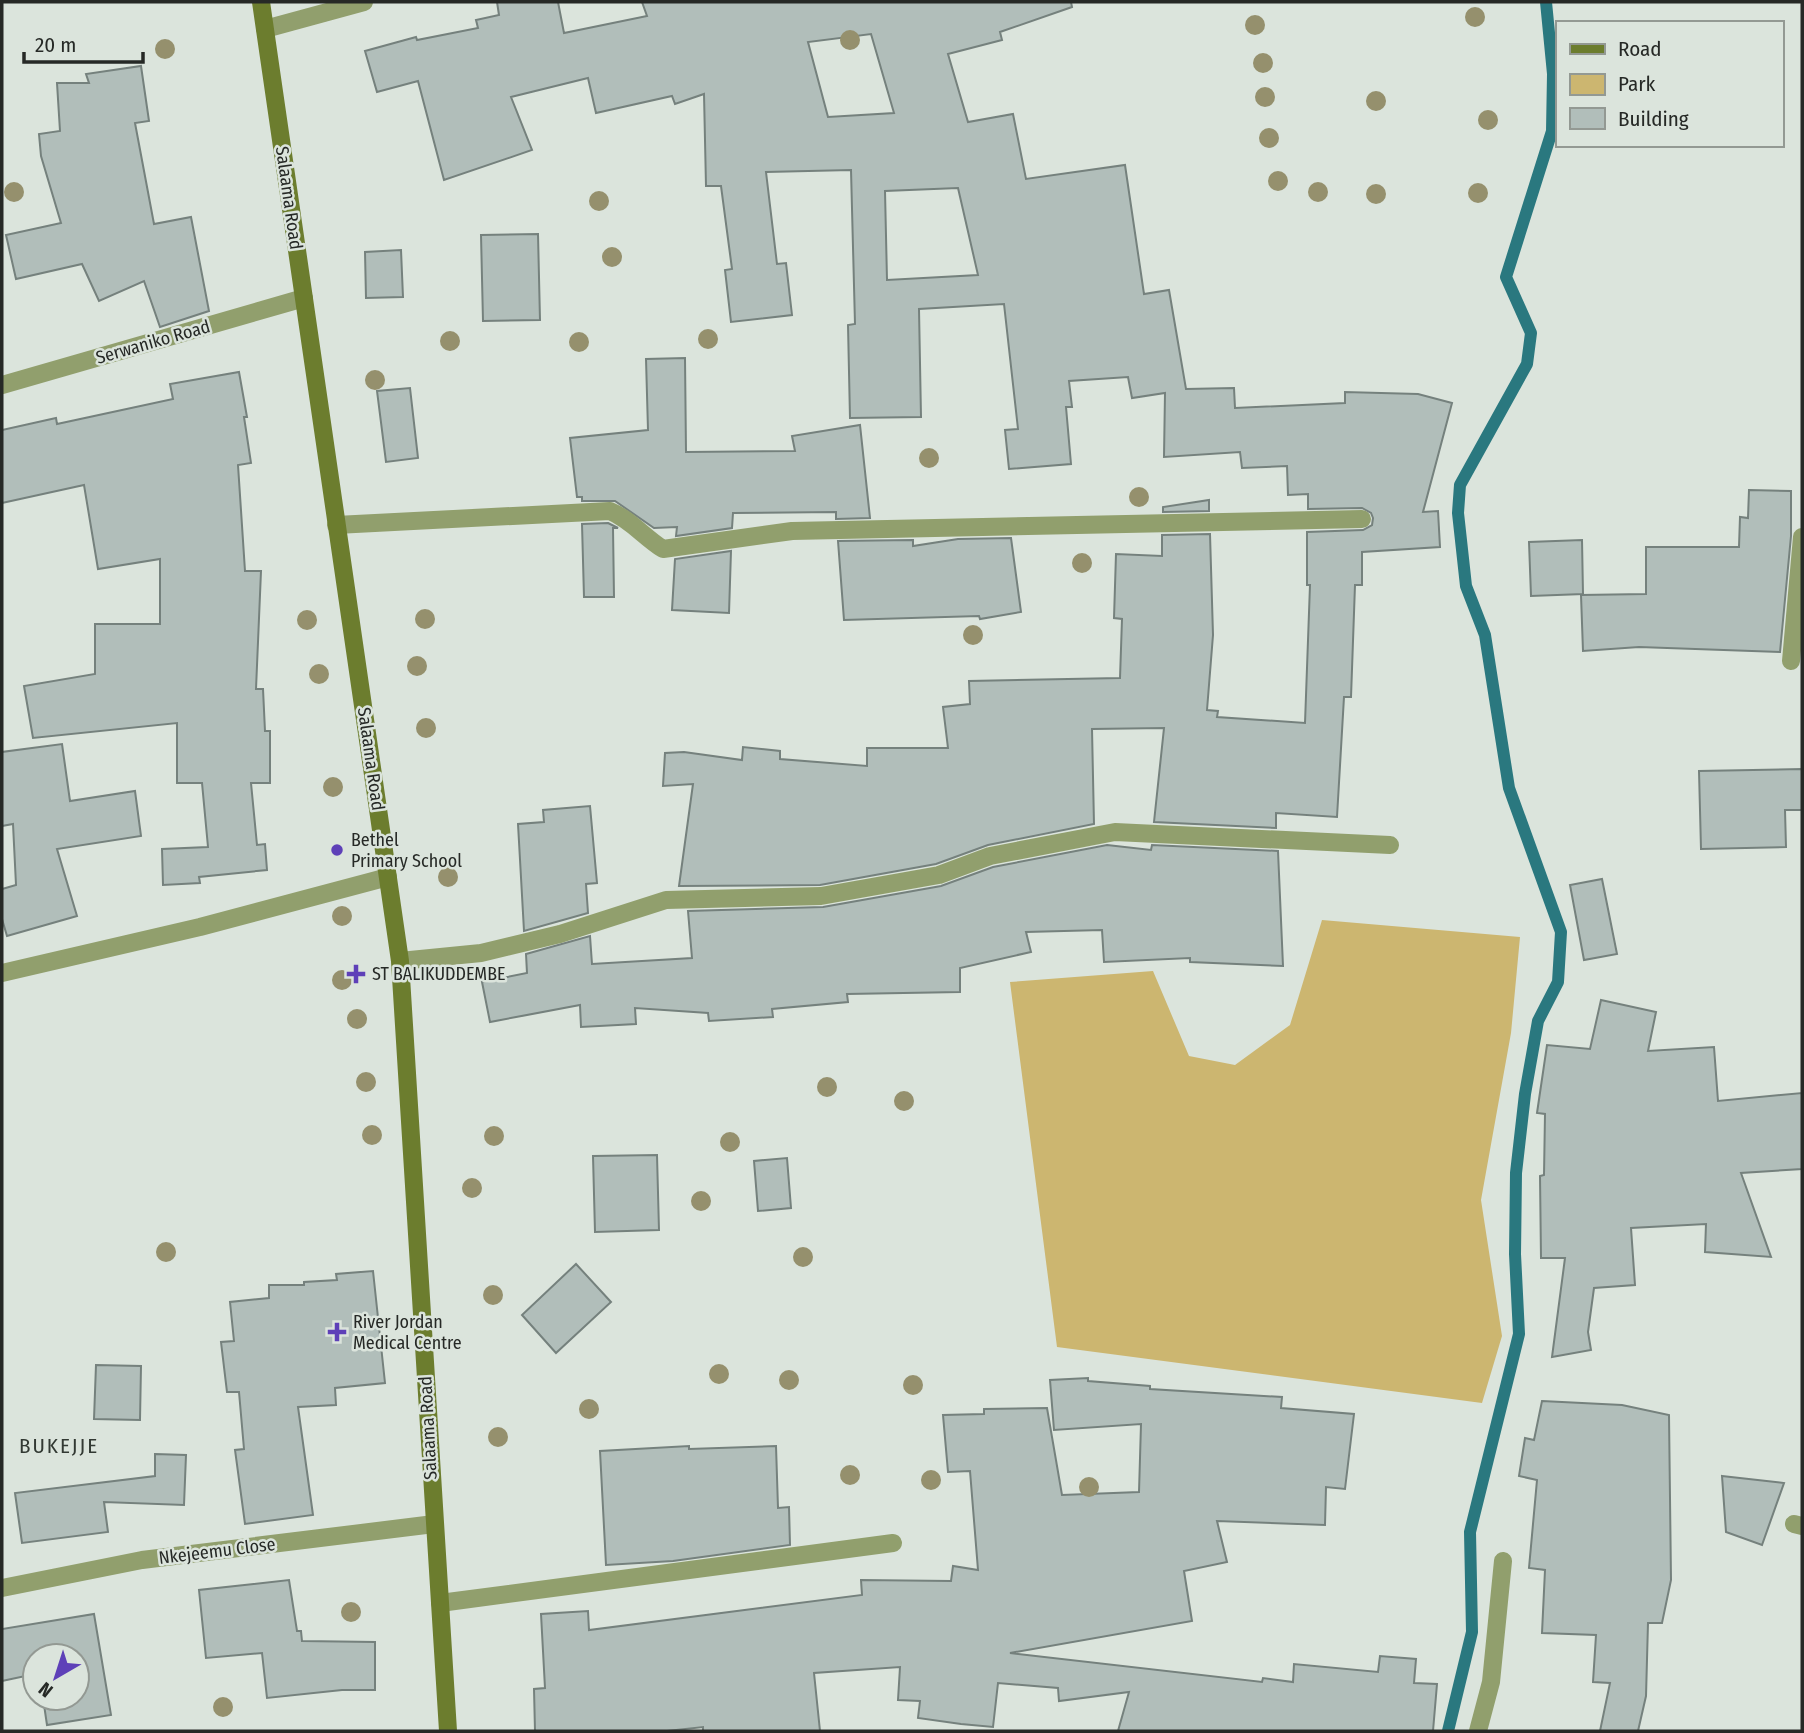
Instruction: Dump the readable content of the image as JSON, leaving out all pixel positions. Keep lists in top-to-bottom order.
{
  "streets": {
    "main road": ["Salaama Road"],
    "street": ["Serwaniko Road", "Nkejeemu Close"]
  },
  "crossings": [
    ["Salaama Road", "Serwaniko Road"],
    ["Salaama Road", "Nkejeemu Close"]
  ],
  "districts": ["BUKEJJE"],
  "places": {
    "other": ["Bethel Primary School"],
    "health": ["ST BALIKUDDEMBE", "River Jordan Medical Centre"]
  },
  "legend": ["Road", "Park", "Building"],
  "scale_bar": "20 m",
  "north": "bottom left"
}
